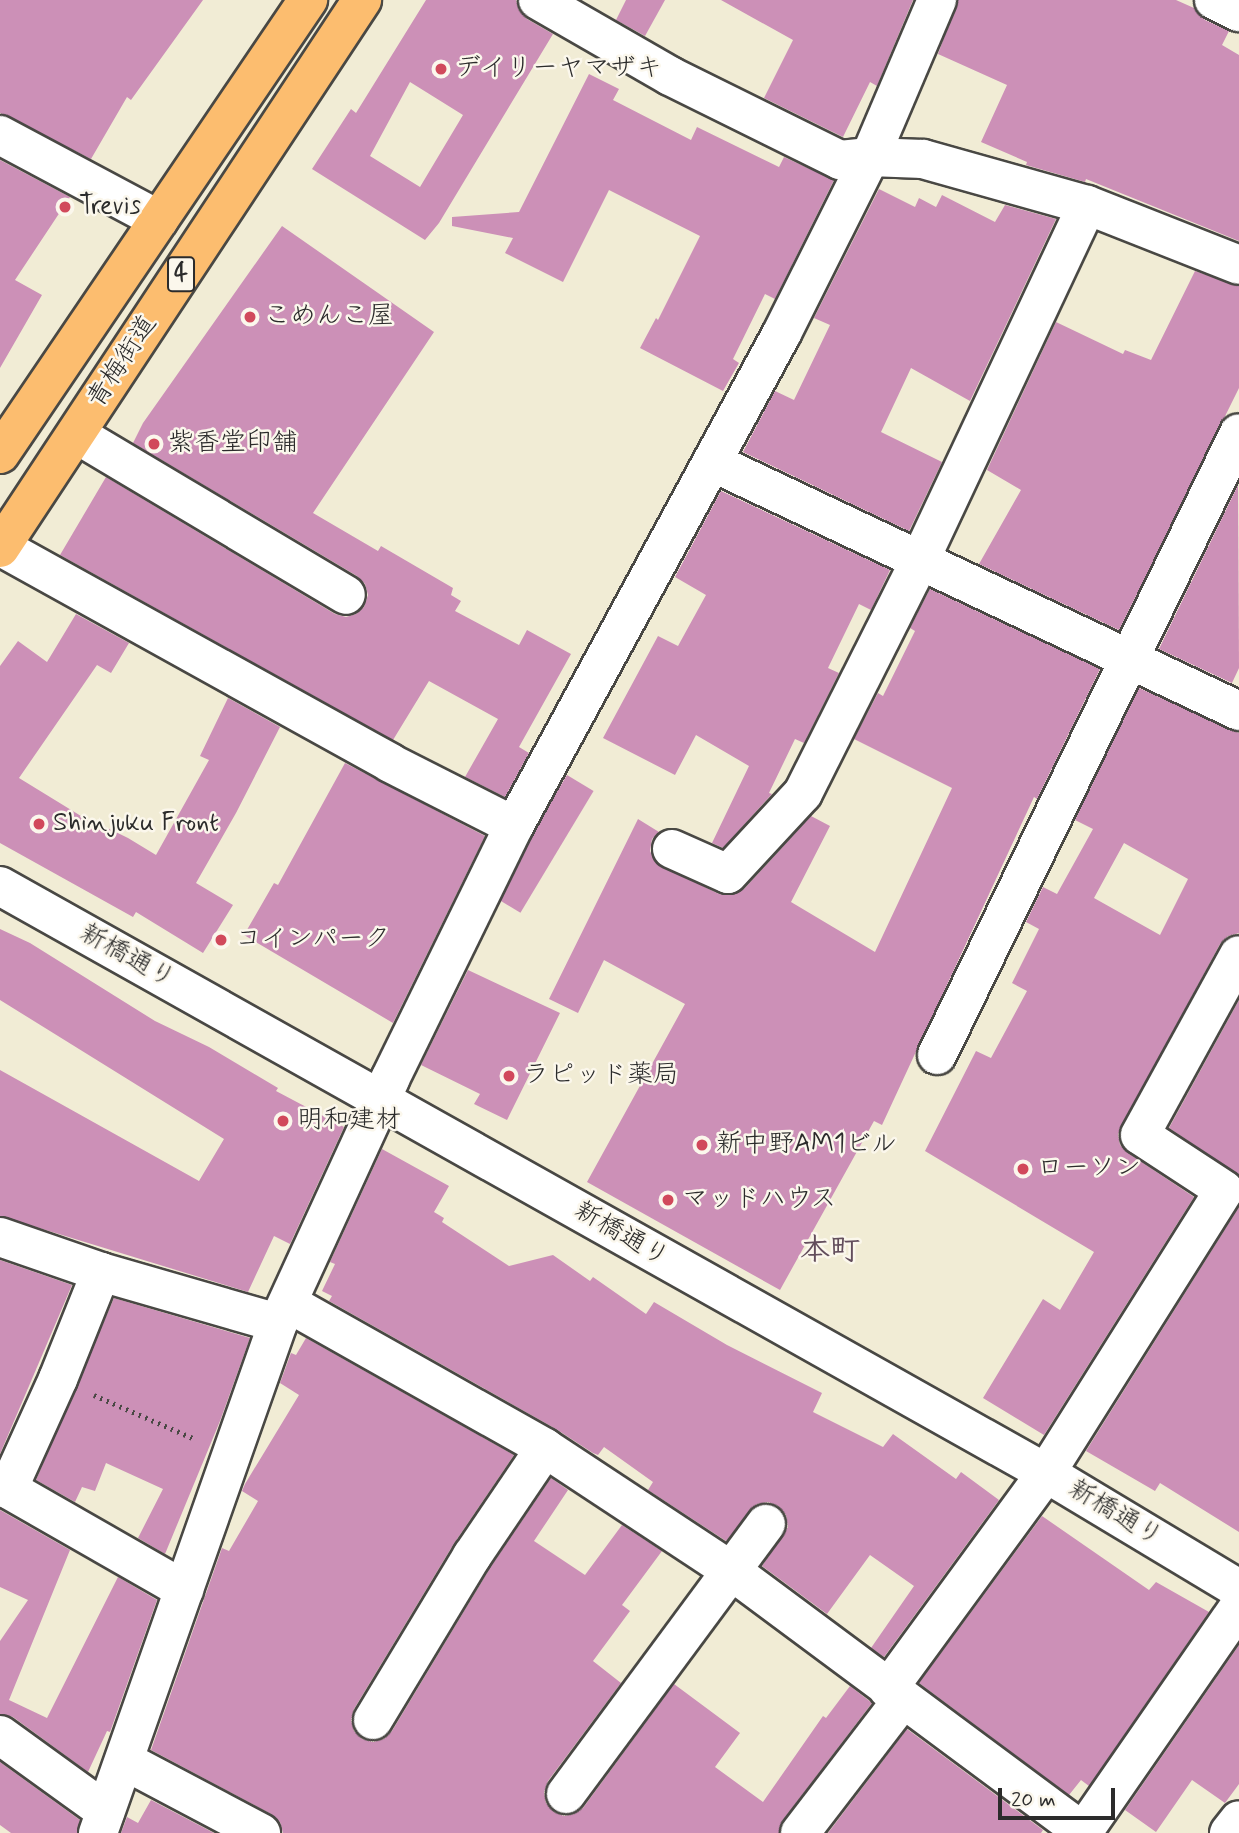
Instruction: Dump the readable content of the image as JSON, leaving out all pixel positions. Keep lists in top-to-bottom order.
{
  "streets": {
    "main road": ["4", "青梅街道"],
    "street": ["新橋通り"]
  },
  "districts": ["本町"],
  "places": [
    "デイリーヤマザキ",
    "Trevis",
    "こめんこ屋",
    "紫香堂印舗",
    "Shinjuku Front",
    "コインパーク",
    "ラピッド薬局",
    "明和建材",
    "新中野AM1ビル",
    "ローソン",
    "マッドハウス"
  ],
  "scale_bar": "20 m"
}
